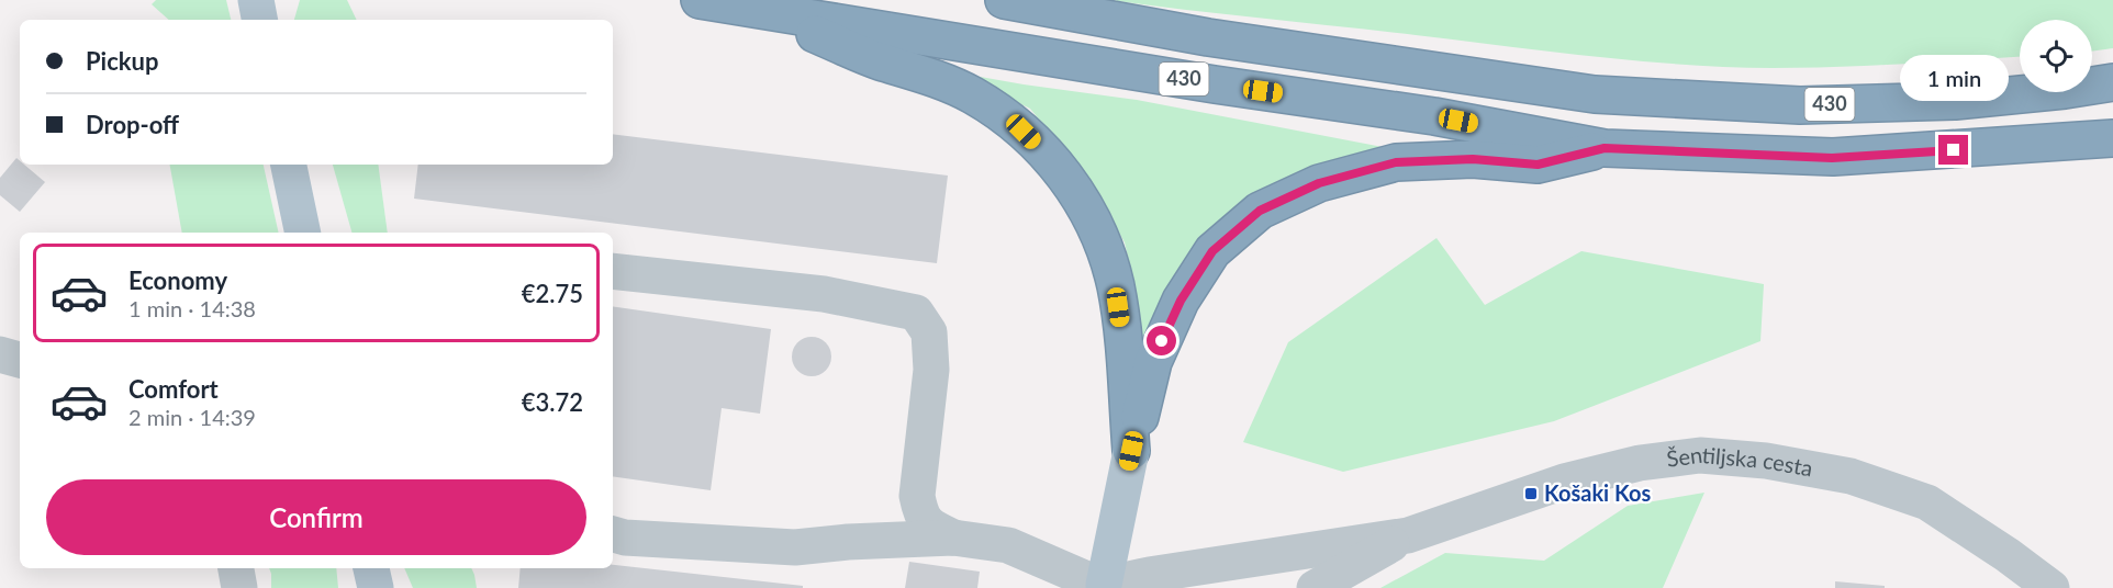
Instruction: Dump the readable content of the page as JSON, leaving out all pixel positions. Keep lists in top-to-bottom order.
{
  "streets": {
    "highway": ["430"],
    "street": ["Šentiljska cesta"]
  },
  "places": {
    "transit": ["Košaki Kos"]
  },
  "page": {
    "banner": ["Pickup", "Drop-off"],
    "bubble": "1 min",
    "list": [
      {
        "name": "Economy",
        "note": "1 min · 14:38",
        "value": "€2.75"
      },
      {
        "name": "Comfort",
        "note": "2 min · 14:39",
        "value": "€3.72"
      }
    ],
    "buttons": "Confirm"
  }
}
